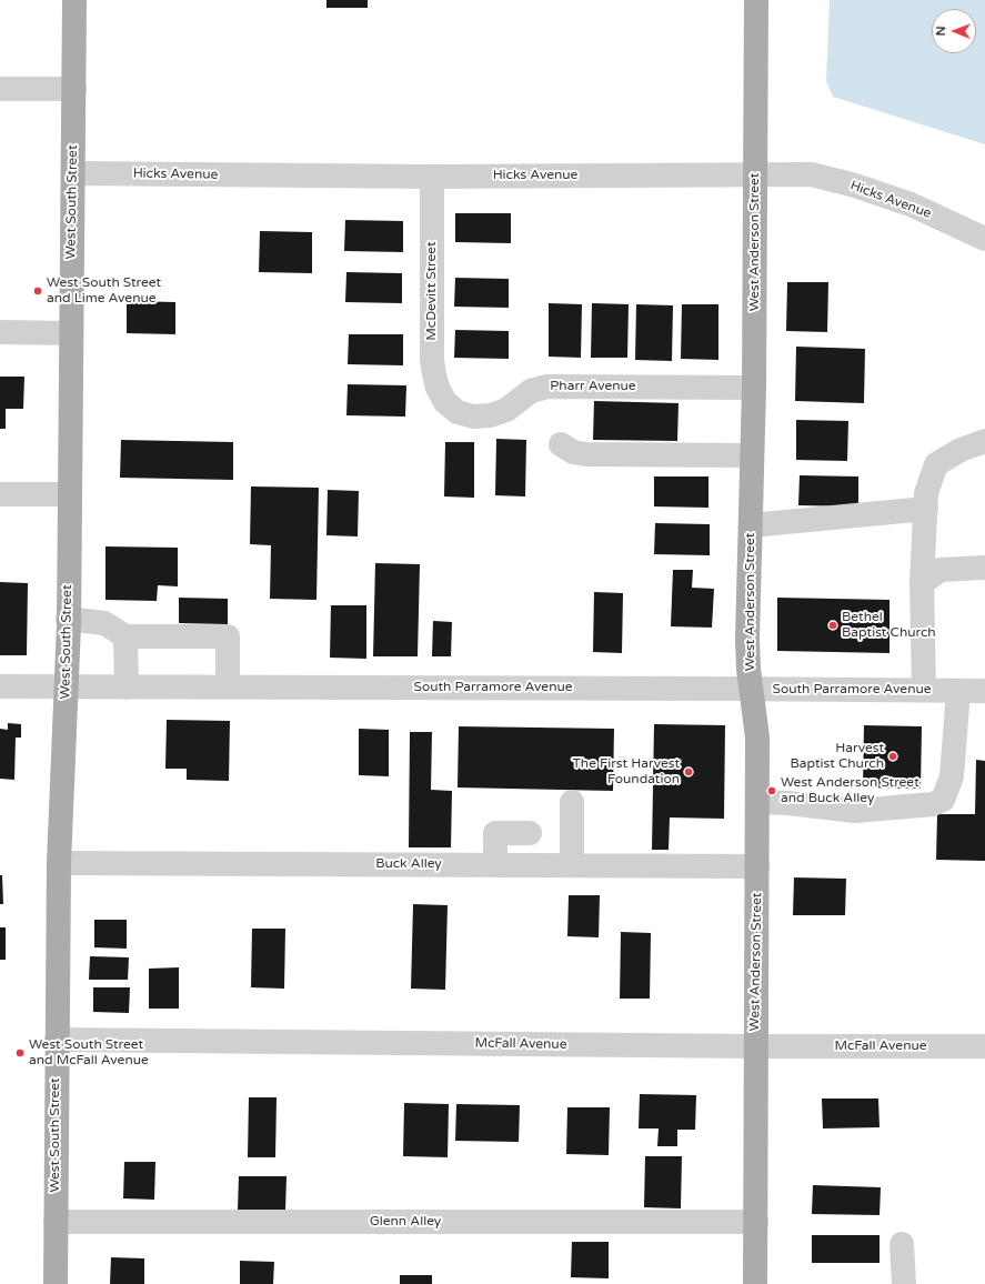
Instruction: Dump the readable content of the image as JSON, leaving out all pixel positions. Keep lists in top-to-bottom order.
{
  "streets": {
    "main road": ["West South Street", "West Anderson Street"],
    "street": [
      "Hicks Avenue",
      "McDevitt Street",
      "Pharr Avenue",
      "South Parramore Avenue",
      "Buck Alley",
      "McFall Avenue",
      "Glenn Alley"
    ]
  },
  "crossings": [
    ["Hicks Avenue", "West South Street"],
    ["Hicks Avenue", "West Anderson Street"],
    ["Hicks Avenue", "McDevitt Street"],
    ["West South Street", "South Parramore Avenue"],
    ["West South Street", "Buck Alley"],
    ["West South Street", "McFall Avenue"],
    ["West South Street", "Glenn Alley"],
    ["West Anderson Street", "Pharr Avenue"],
    ["West Anderson Street", "South Parramore Avenue"],
    ["West Anderson Street", "Buck Alley"],
    ["West Anderson Street", "McFall Avenue"],
    ["West Anderson Street", "Glenn Alley"],
    ["McDevitt Street", "Pharr Avenue"]
  ],
  "places": [
    "West South Street and Lime Avenue",
    "Bethel Baptist Church",
    "Harvest Baptist Church",
    "The First Harvest Foundation",
    "West Anderson Street and Buck Alley",
    "West South Street and McFall Avenue"
  ],
  "north": "left"
}
